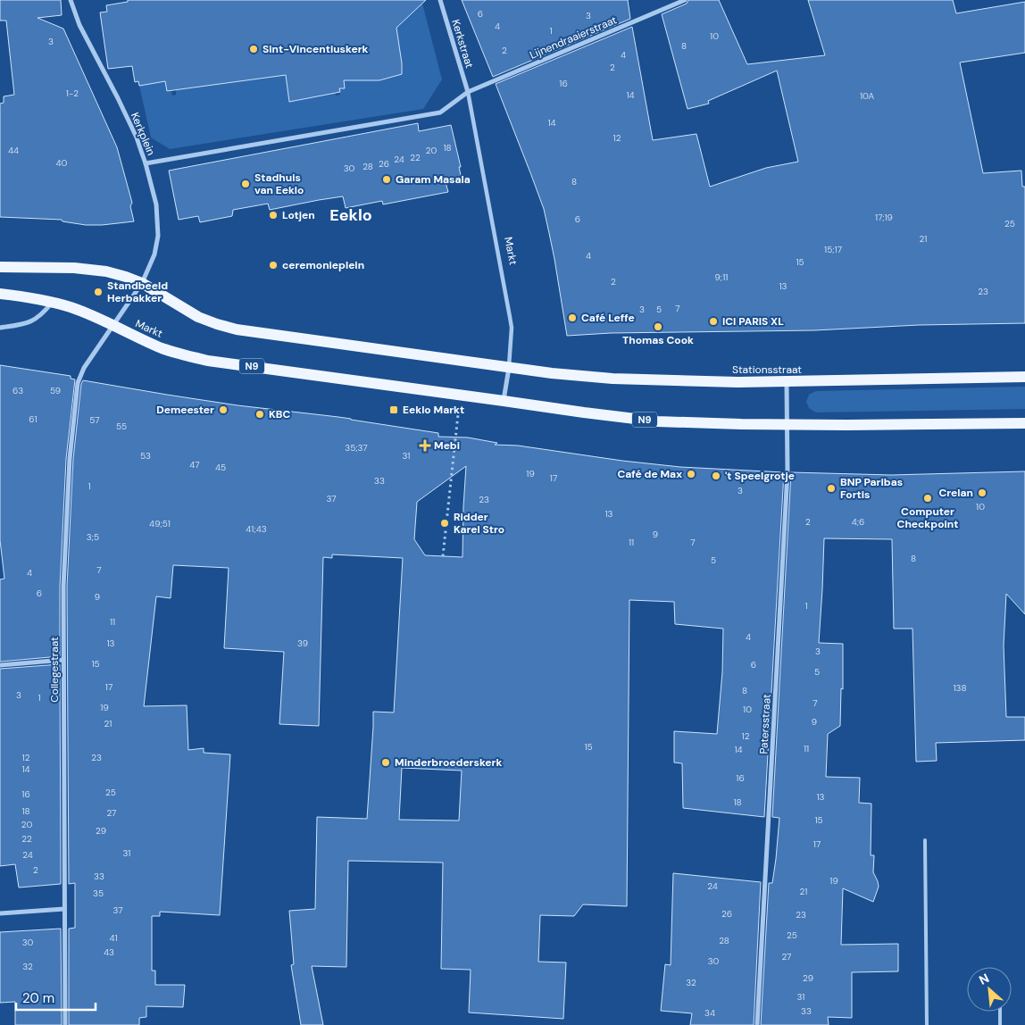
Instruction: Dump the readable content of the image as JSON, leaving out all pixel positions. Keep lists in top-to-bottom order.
{
  "streets": {
    "main road": ["Markt", "N9", "Stationsstraat"],
    "street": [
      "Lijnendraaierstraat",
      "Kerkstraat",
      "Kerkplein",
      "Collegestraat",
      "Patersstraat"
    ]
  },
  "crossings": [
    ["Lijnendraaierstraat", "Kerkstraat"],
    ["Lijnendraaierstraat", "Markt"],
    ["Kerkstraat", "Markt"],
    ["Kerkplein", "Markt"],
    ["Markt", "N9"],
    ["Markt", "Stationsstraat"],
    ["Markt", "Collegestraat"],
    ["Markt", "Patersstraat"],
    ["N9", "Patersstraat"],
    ["Stationsstraat", "Patersstraat"]
  ],
  "districts": ["Eeklo"],
  "places": {
    "other": [
      "Sint-Vincentiuskerk",
      "Garam Masala",
      "Stadhuis van Eeklo",
      "Lotjen",
      "ceremonieplein",
      "Standbeeld Herbakker",
      "Café Leffe",
      "ICI PARIS XL",
      "Thomas Cook",
      "Demeester",
      "KBC",
      "Café de Max",
      "'t Speelgrotje",
      "BNP Paribas Fortis",
      "Crelan",
      "Computer Checkpoint",
      "Ridder Karel Stro",
      "Minderbroederskerk"
    ],
    "transit": ["Eeklo Markt"],
    "health": ["Mebi"]
  },
  "house_numbers": [
    "6",
    "3",
    "4",
    "1",
    "10",
    "3",
    "8",
    "2",
    "4",
    "2",
    "16",
    "1-2",
    "14",
    "10A",
    "14",
    "12",
    "18",
    "44",
    "20",
    "22",
    "24",
    "40",
    "26",
    "28",
    "30",
    "8",
    "17;19",
    "6",
    "25",
    "21",
    "15;17",
    "4",
    "15",
    "9;11",
    "2",
    "13",
    "23",
    "7",
    "3",
    "5",
    "63",
    "59",
    "61",
    "57",
    "55",
    "35;37",
    "53",
    "31",
    "47",
    "45",
    "19",
    "17",
    "33",
    "1",
    "3",
    "37",
    "23",
    "10",
    "13",
    "2",
    "4;6",
    "49;51",
    "41;43",
    "9",
    "3;5",
    "11",
    "7",
    "8",
    "5",
    "7",
    "4",
    "6",
    "9",
    "1",
    "11",
    "4",
    "13",
    "39",
    "3",
    "15",
    "6",
    "5",
    "17",
    "138",
    "8",
    "3",
    "1",
    "7",
    "19",
    "10",
    "9",
    "21",
    "12",
    "15",
    "11",
    "14",
    "12",
    "23",
    "14",
    "16",
    "25",
    "16",
    "13",
    "18",
    "18",
    "27",
    "15",
    "20",
    "29",
    "22",
    "17",
    "31",
    "24",
    "2",
    "33",
    "19",
    "24",
    "21",
    "35",
    "37",
    "26",
    "23",
    "25",
    "41",
    "28",
    "30",
    "43",
    "27",
    "30",
    "32",
    "29",
    "32",
    "31",
    "33",
    "34"
  ],
  "scale_bar": "20 m",
  "north": "top left"
}
